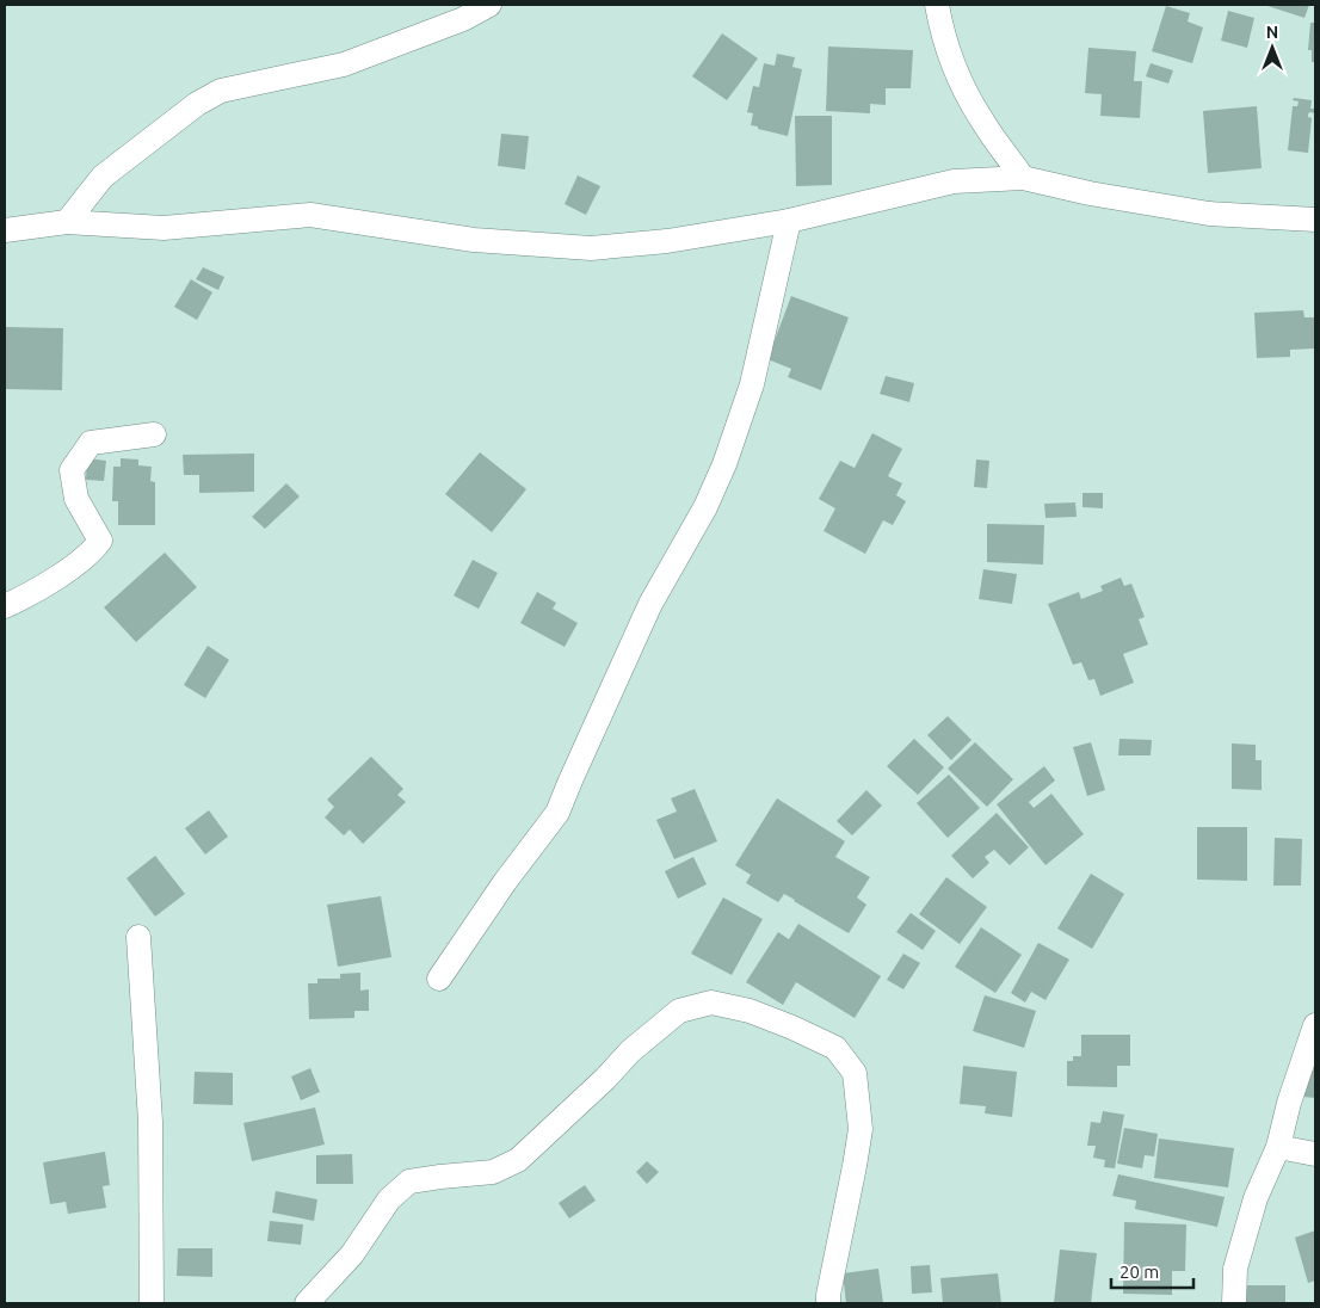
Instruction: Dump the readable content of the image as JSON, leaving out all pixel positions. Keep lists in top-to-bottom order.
{
  "scale_bar": "20 m",
  "north": "top"
}
